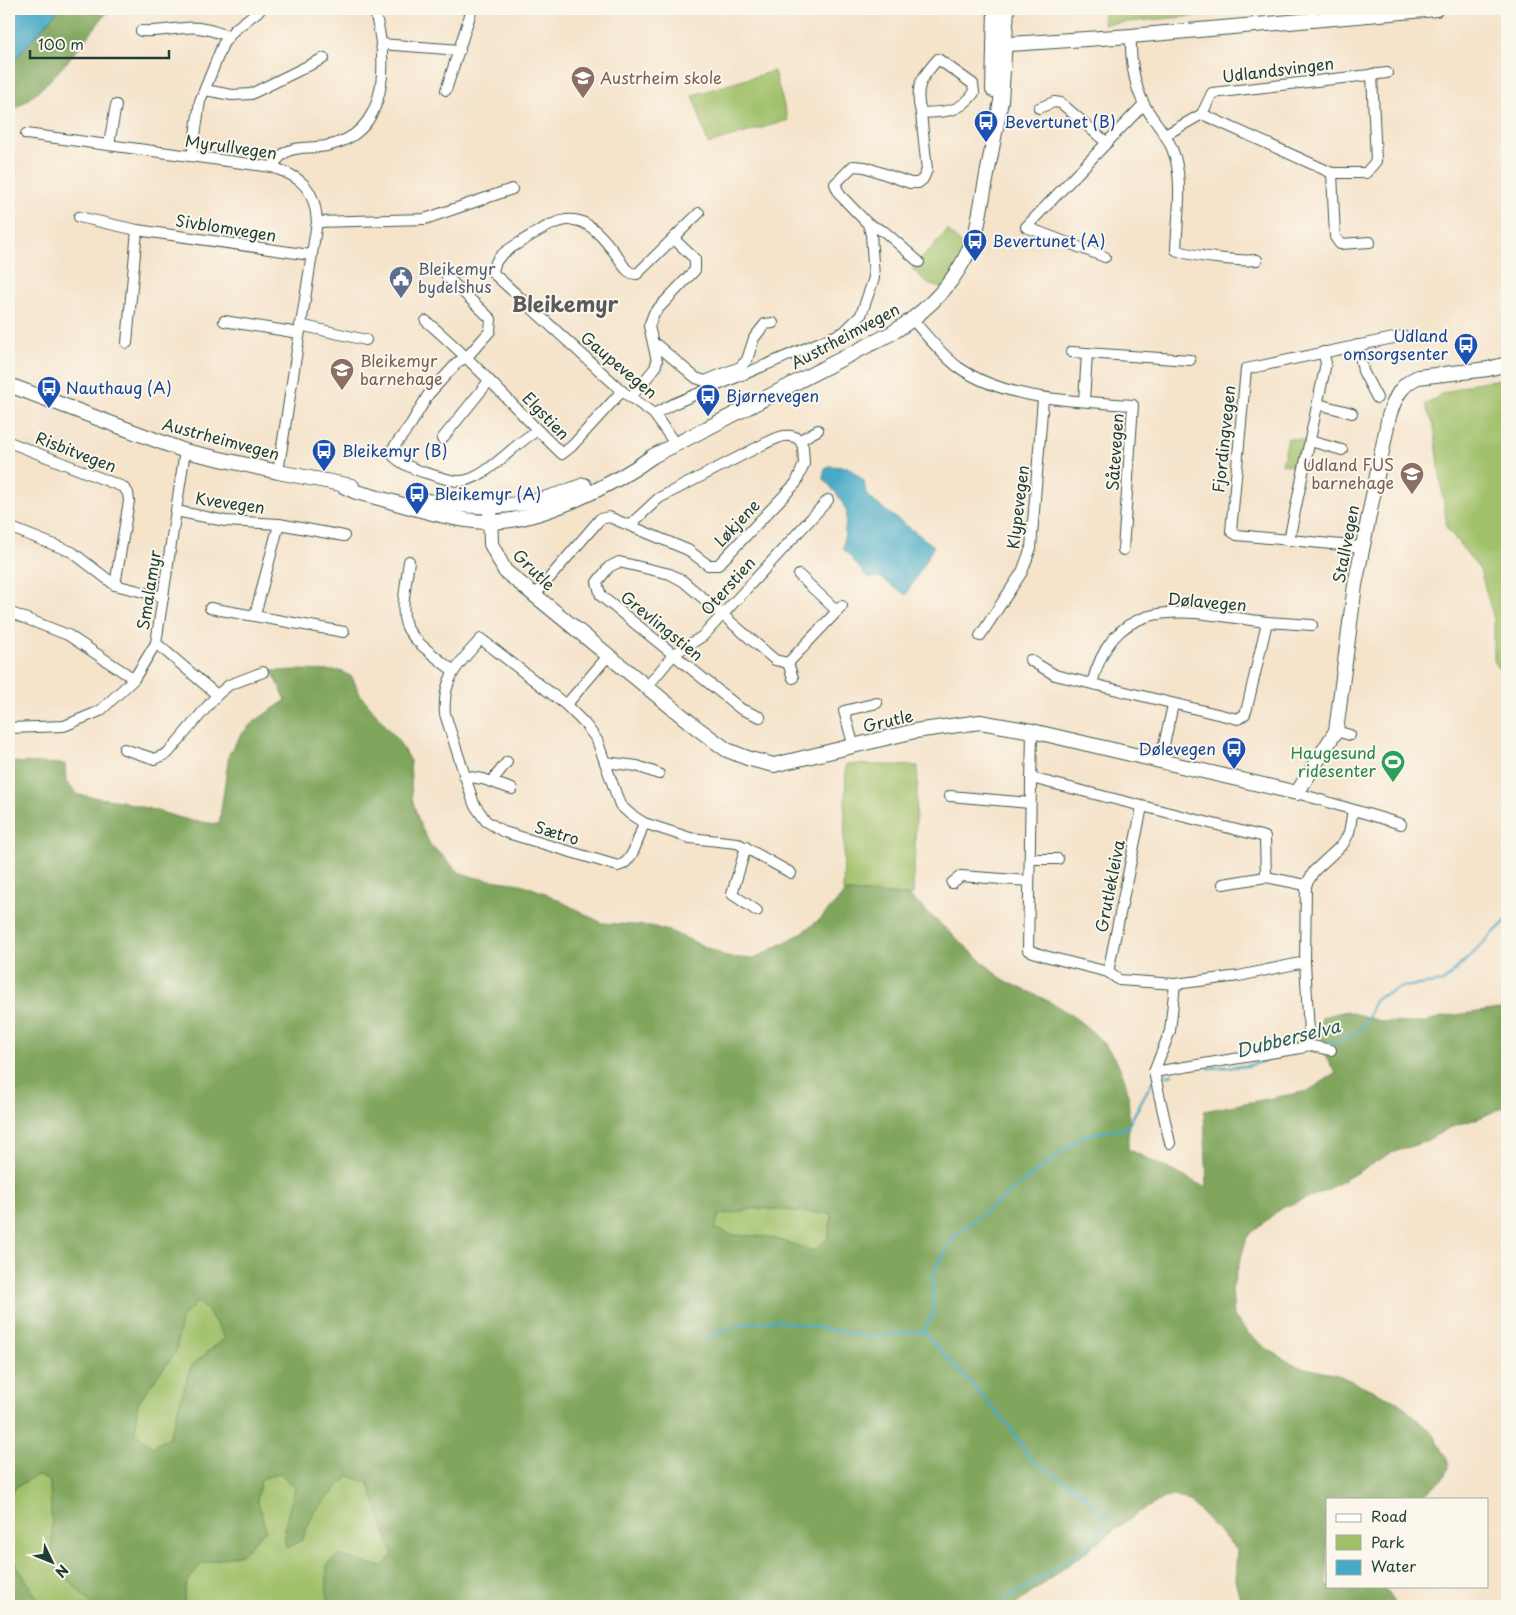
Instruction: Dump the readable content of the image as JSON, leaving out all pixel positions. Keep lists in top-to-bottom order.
{
  "streets": {
    "street": [
      "Udlandsvingen",
      "Myrullvegen",
      "Sivblomvegen",
      "Austrheimvegen",
      "Gaupevegen",
      "Elgstien",
      "Fjordingvegen",
      "Risbitvegen",
      "Såtevegen",
      "Kvevegen",
      "Klypevegen",
      "Løkjene",
      "Stallvegen",
      "Grutle",
      "Oterstien",
      "Smalamyr",
      "Dølavegen",
      "Grevlingstien",
      "Sætro",
      "Grutlekleiva"
    ]
  },
  "crossings": [
    ["Myrullvegen", "Sivblomvegen"],
    ["Myrullvegen", "Austrheimvegen"],
    ["Austrheimvegen", "Gaupevegen"],
    ["Austrheimvegen", "Såtevegen"],
    ["Austrheimvegen", "Grutle"],
    ["Austrheimvegen", "Smalamyr"],
    ["Gaupevegen", "Elgstien"],
    ["Fjordingvegen", "Stallvegen"],
    ["Såtevegen", "Klypevegen"],
    ["Kvevegen", "Smalamyr"],
    ["Løkjene", "Grutle"],
    ["Stallvegen", "Grutle"],
    ["Grutle", "Oterstien"],
    ["Oterstien", "Grevlingstien"]
  ],
  "districts": ["Bleikemyr"],
  "water": ["Dubberselva"],
  "places": {
    "school or university": ["Austrheim skole", "Bleikemyr barnehage", "Udland FUS barnehage"],
    "bus stop": [
      "Bevertunet (B)",
      "Bevertunet (A)",
      "Udland omsorgsenter",
      "Nauthaug (A)",
      "Bjørnevegen",
      "Bleikemyr (B)",
      "Bleikemyr (A)",
      "Dølevegen"
    ],
    "public building": ["Bleikemyr bydelshus"],
    "sports": ["Haugesund ridesenter"]
  },
  "legend": ["Road", "Park", "Water"],
  "scale_bar": "100 m",
  "north": "bottom right"
}
